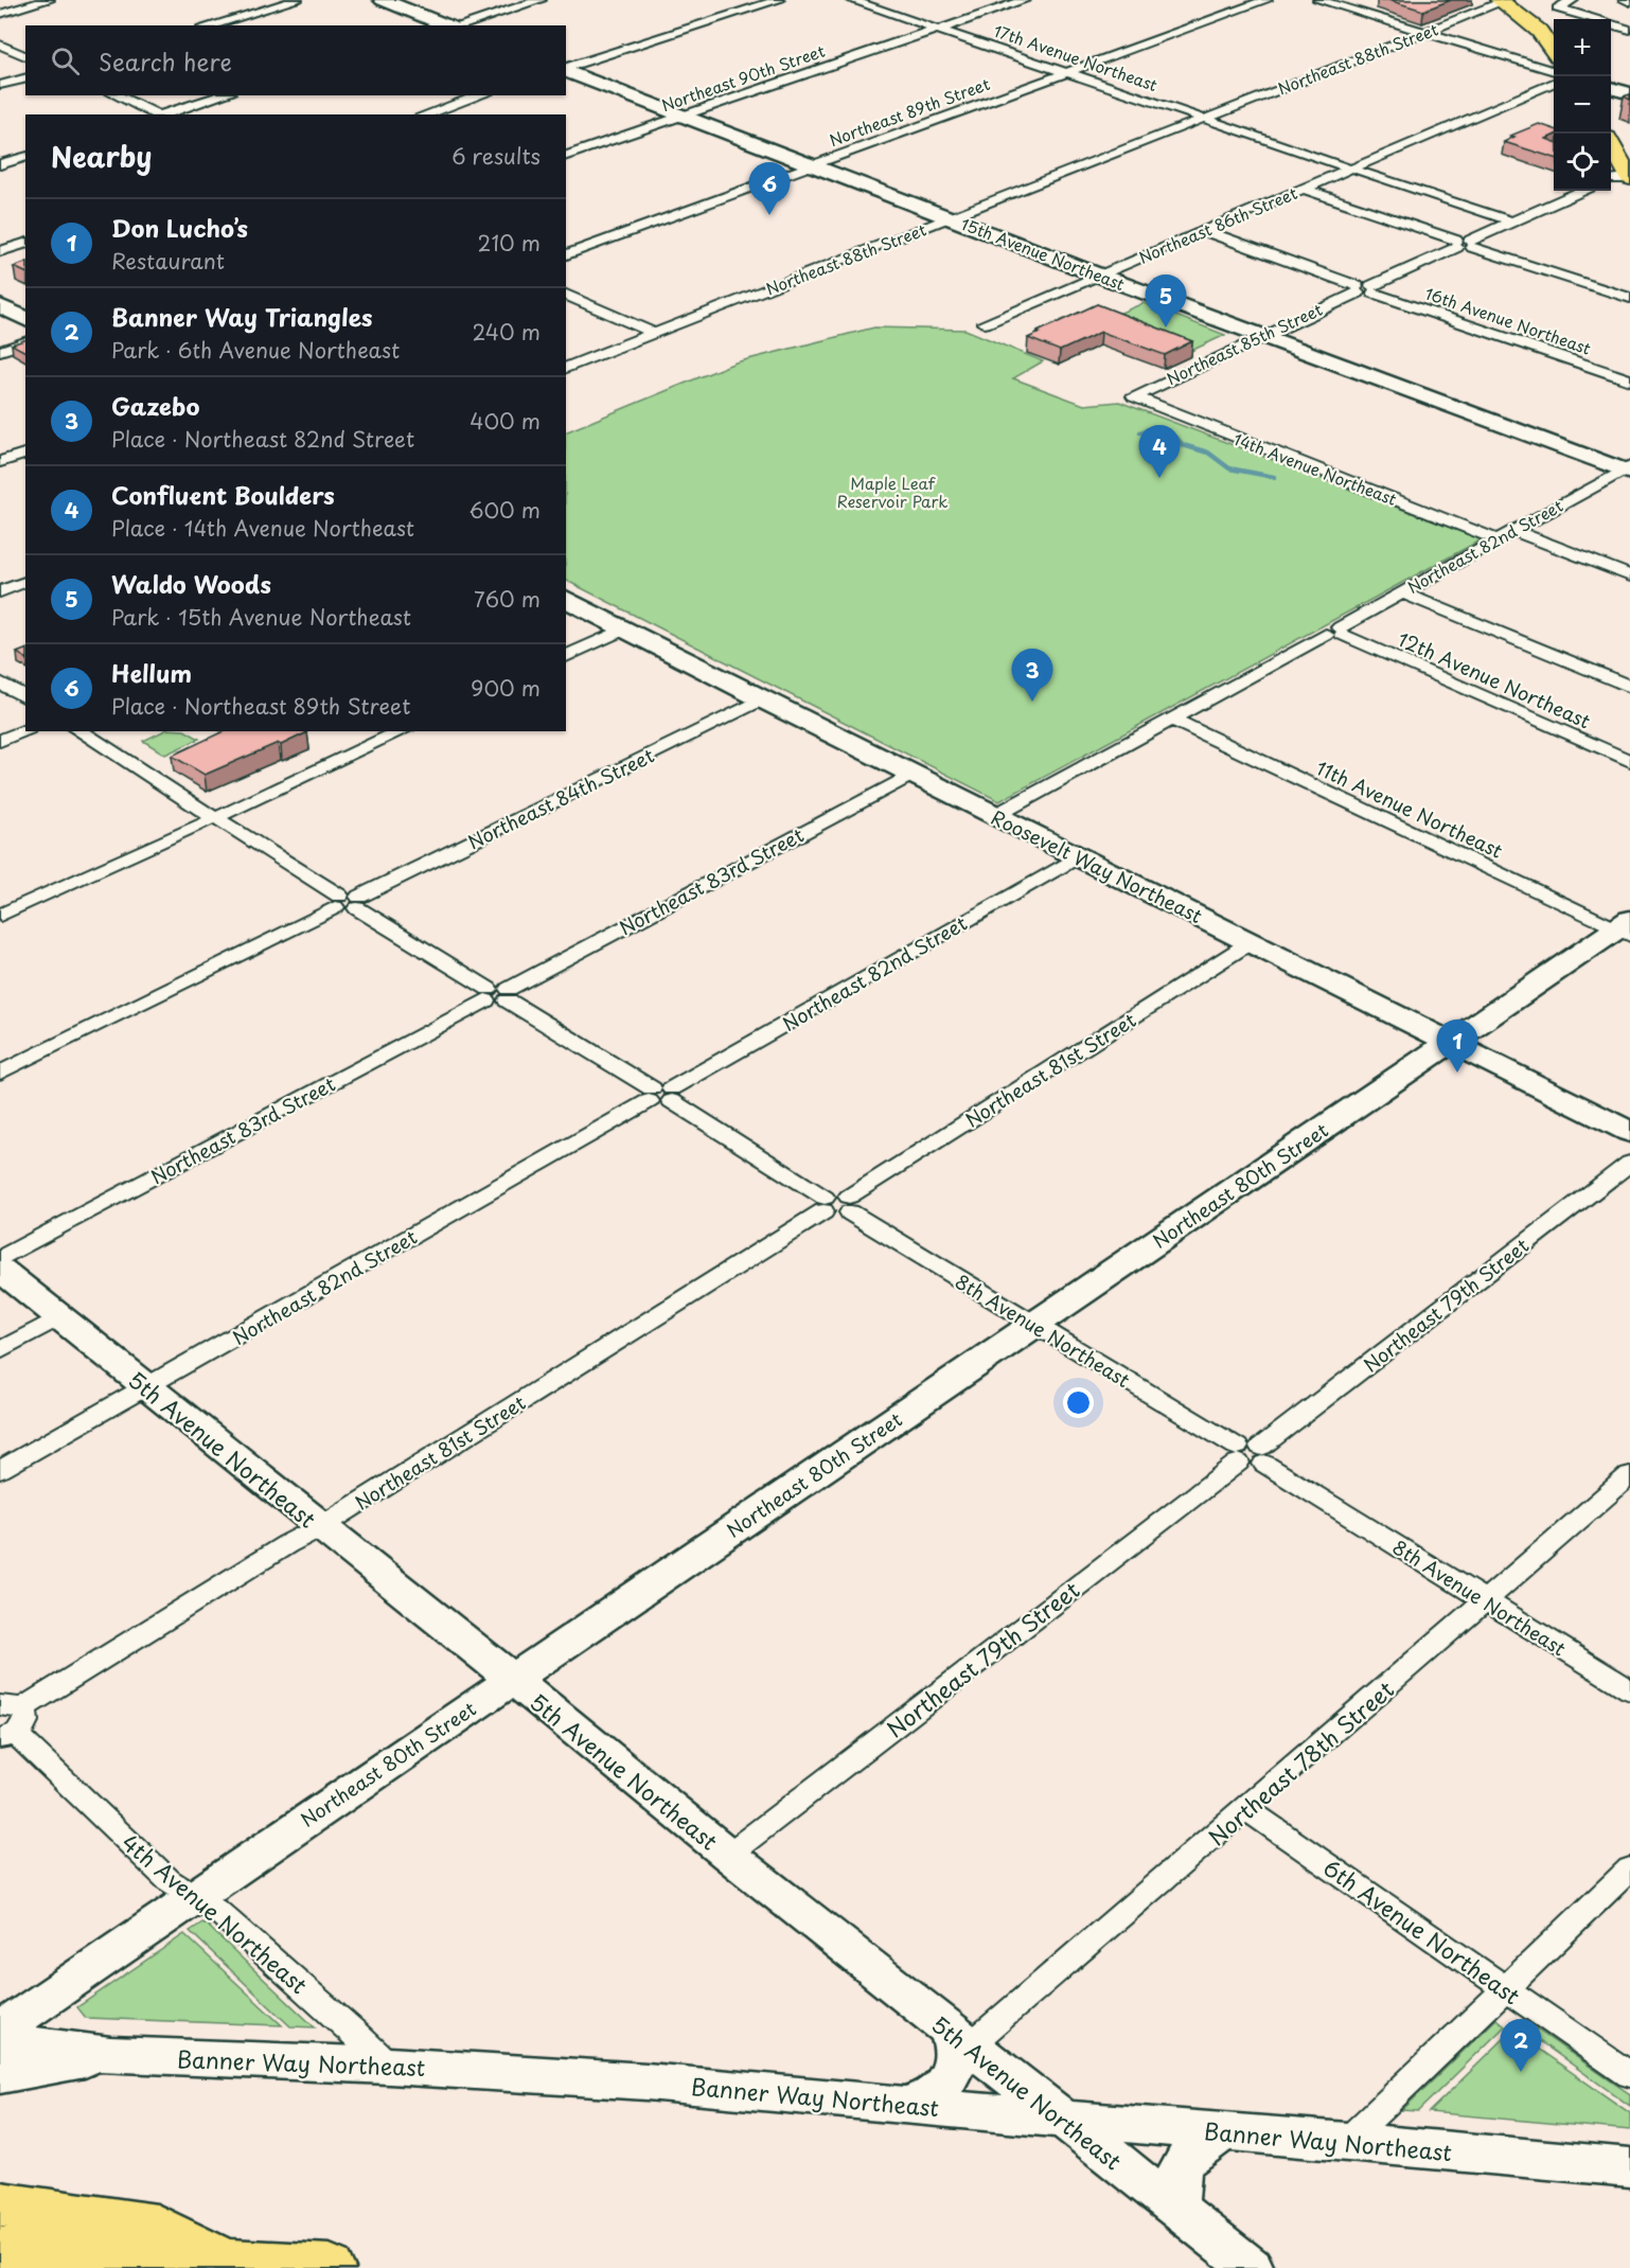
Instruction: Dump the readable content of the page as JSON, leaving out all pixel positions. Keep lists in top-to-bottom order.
{
  "streets": {
    "street": [
      "17th Avenue Northeast",
      "Northeast 88th Street",
      "Northeast 90th Street",
      "Northeast 89th Street",
      "Northeast 86th Street",
      "15th Avenue Northeast",
      "16th Avenue Northeast",
      "Northeast 85th Street",
      "14th Avenue Northeast",
      "Northeast 82nd Street",
      "12th Avenue Northeast",
      "Northeast 84th Street",
      "11th Avenue Northeast",
      "Roosevelt Way Northeast",
      "Northeast 83rd Street",
      "Northeast 81st Street",
      "Northeast 80th Street",
      "Northeast 79th Street",
      "8th Avenue Northeast",
      "5th Avenue Northeast",
      "Northeast 78th Street",
      "4th Avenue Northeast",
      "6th Avenue Northeast",
      "Banner Way Northeast"
    ]
  },
  "crossings": [
    ["17th Avenue Northeast", "Northeast 88th Street"],
    ["17th Avenue Northeast", "Northeast 90th Street"],
    ["17th Avenue Northeast", "Northeast 89th Street"],
    ["17th Avenue Northeast", "Northeast 86th Street"],
    ["Northeast 88th Street", "15th Avenue Northeast"],
    ["Northeast 90th Street", "15th Avenue Northeast"],
    ["Northeast 89th Street", "15th Avenue Northeast"],
    ["Northeast 86th Street", "15th Avenue Northeast"],
    ["15th Avenue Northeast", "Northeast 85th Street"],
    ["15th Avenue Northeast", "Northeast 82nd Street"],
    ["Northeast 85th Street", "14th Avenue Northeast"],
    ["14th Avenue Northeast", "Northeast 82nd Street"],
    ["Northeast 82nd Street", "12th Avenue Northeast"],
    ["Northeast 82nd Street", "11th Avenue Northeast"],
    ["Northeast 82nd Street", "Roosevelt Way Northeast"],
    ["Northeast 82nd Street", "5th Avenue Northeast"],
    ["Northeast 84th Street", "Roosevelt Way Northeast"],
    ["11th Avenue Northeast", "Northeast 80th Street"],
    ["Roosevelt Way Northeast", "Northeast 83rd Street"],
    ["Roosevelt Way Northeast", "Northeast 81st Street"],
    ["Roosevelt Way Northeast", "Northeast 80th Street"],
    ["Northeast 81st Street", "8th Avenue Northeast"],
    ["Northeast 81st Street", "5th Avenue Northeast"],
    ["Northeast 81st Street", "4th Avenue Northeast"],
    ["Northeast 80th Street", "8th Avenue Northeast"],
    ["Northeast 80th Street", "5th Avenue Northeast"],
    ["Northeast 80th Street", "4th Avenue Northeast"],
    ["Northeast 79th Street", "8th Avenue Northeast"],
    ["Northeast 79th Street", "5th Avenue Northeast"],
    ["8th Avenue Northeast", "Northeast 78th Street"],
    ["5th Avenue Northeast", "Northeast 78th Street"],
    ["5th Avenue Northeast", "Banner Way Northeast"],
    ["Northeast 78th Street", "6th Avenue Northeast"],
    ["4th Avenue Northeast", "Banner Way Northeast"]
  ],
  "parks": ["Maple Leaf Reservoir Park"],
  "page": {
    "map_buttons": ["+", "−"],
    "search": "Search here",
    "heading": ["Nearby", "6 results"],
    "pins": [
      "6",
      "5",
      "4",
      "3",
      "1",
      "2"
    ],
    "list": [
      {
        "mark": "1",
        "name": "Don Lucho’s",
        "note": "Restaurant",
        "value": "210 m"
      },
      {
        "mark": "2",
        "name": "Banner Way Triangles",
        "note": "Park · 6th Avenue Northeast",
        "value": "240 m"
      },
      {
        "mark": "3",
        "name": "Gazebo",
        "note": "Place · Northeast 82nd Street",
        "value": "400 m"
      },
      {
        "mark": "4",
        "name": "Confluent Boulders",
        "note": "Place · 14th Avenue Northeast",
        "value": "600 m"
      },
      {
        "mark": "5",
        "name": "Waldo Woods",
        "note": "Park · 15th Avenue Northeast",
        "value": "760 m"
      },
      {
        "mark": "6",
        "name": "Hellum",
        "note": "Place · Northeast 89th Street",
        "value": "900 m"
      }
    ]
  }
}
